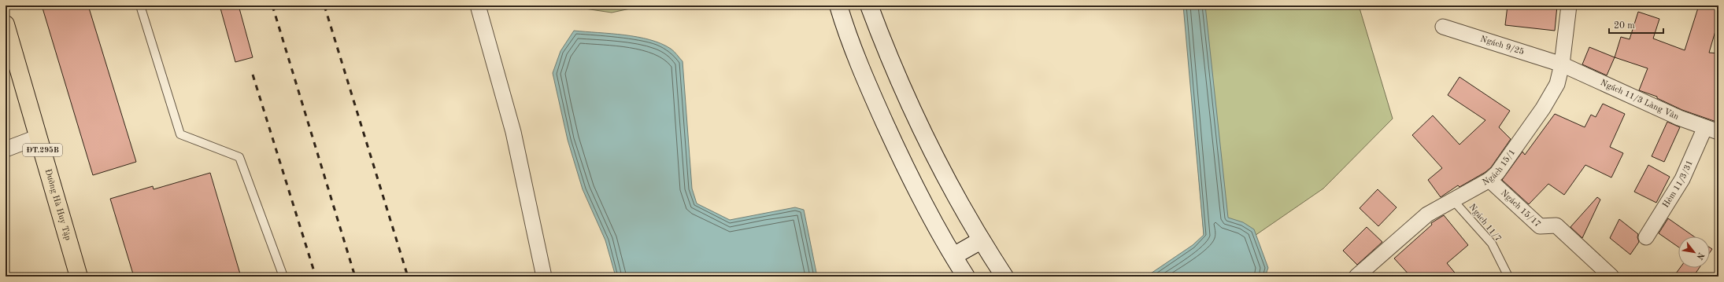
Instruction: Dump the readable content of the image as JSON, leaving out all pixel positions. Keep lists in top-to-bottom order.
{
  "streets": {
    "main road": ["ĐT.295B", "Đường Hà Huy Tập"],
    "street": [
      "Ngách 9/25",
      "Ngách 11/3 Làng Vân",
      "Ngách 15/1",
      "Hẻm 11/3/31",
      "Ngách 15/17"
    ],
    "lane": ["Ngách 11/7"]
  },
  "crossings": [
    ["Ngách 9/25", "Ngách 11/3 Làng Vân"],
    ["Ngách 9/25", "Ngách 15/1"],
    ["Ngách 11/3 Làng Vân", "Ngách 15/1"],
    ["Ngách 11/3 Làng Vân", "Hẻm 11/3/31"],
    ["Ngách 15/1", "Ngách 15/17"],
    ["Ngách 15/1", "Ngách 11/7"]
  ],
  "scale_bar": "20 m",
  "north": "bottom right"
}
